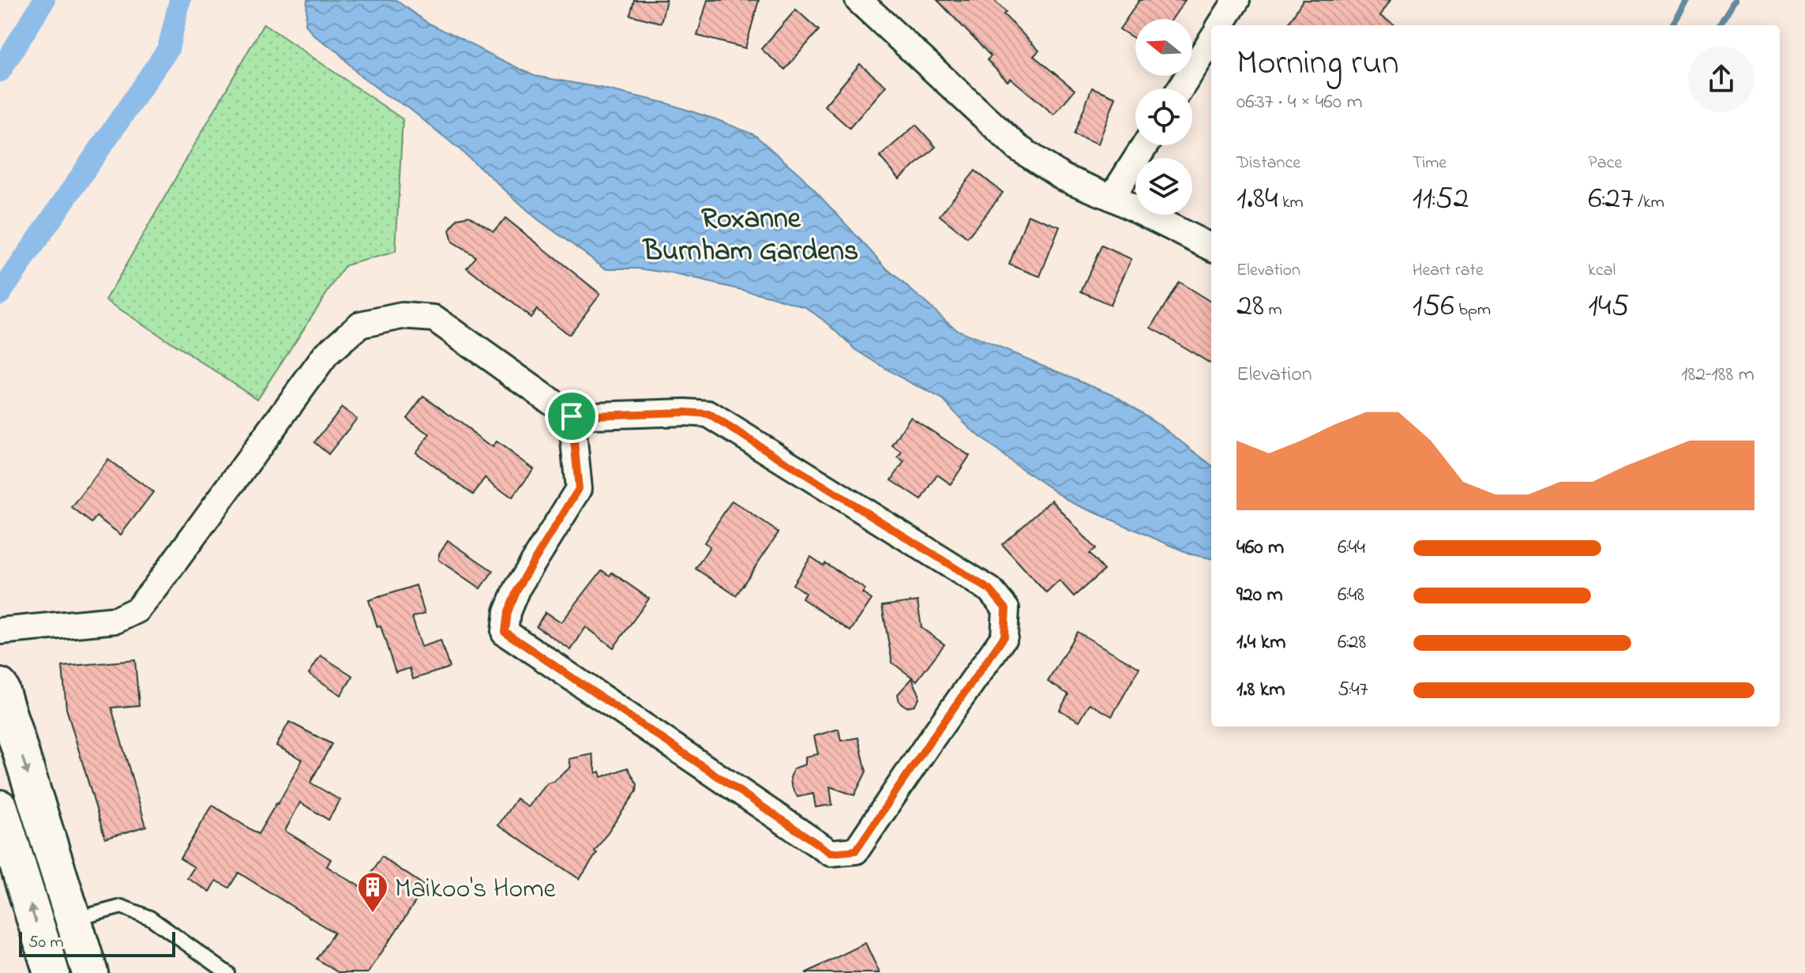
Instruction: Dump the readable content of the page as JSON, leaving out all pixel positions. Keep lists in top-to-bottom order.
{
  "districts": ["Roxanne Burnham Gardens"],
  "places": {
    "building": ["Maikoo's Home"]
  },
  "scale_bar": "50 m",
  "north": "left",
  "page": {
    "heading": ["Morning run", "06:37 · 4 × 460 m"],
    "stats": [
      ["Distance", "1.84 km"],
      ["Time", "11:52"],
      ["Pace", "6:27 /km"],
      ["Elevation", "28 m"],
      ["Heart rate", "156 bpm"],
      ["kcal", "145"]
    ],
    "chart": ["Elevation", "182–188 m"],
    "list": [
      {
        "name": "460 m",
        "note": "6:44"
      },
      {
        "name": "920 m",
        "note": "6:48"
      },
      {
        "name": "1.4 km",
        "note": "6:28"
      },
      {
        "name": "1.8 km",
        "note": "5:47"
      }
    ],
    "scale": "50 m"
  }
}
